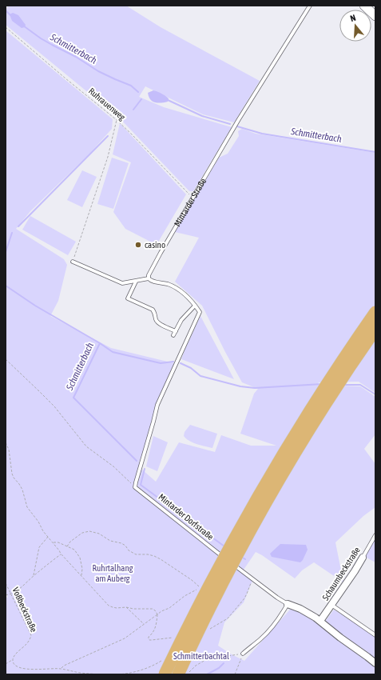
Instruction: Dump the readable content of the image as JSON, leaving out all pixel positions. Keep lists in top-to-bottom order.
{
  "streets": {
    "street": ["Mintarder Dorfstraße", "Schaumbeckstraße"],
    "lane": ["Mintarder Straße"],
    "path": ["Ruhrauenweg", "Voßbeckstraße"]
  },
  "crossings": [
    ["Ruhrauenweg", "Mintarder Straße"],
    ["Mintarder Dorfstraße", "Schaumbeckstraße"]
  ],
  "water": ["Schmitterbach"],
  "parks": ["Ruhrtalhang am Auberg", "Schmitterbachtal"],
  "places": ["casino"],
  "north": "top"
}
